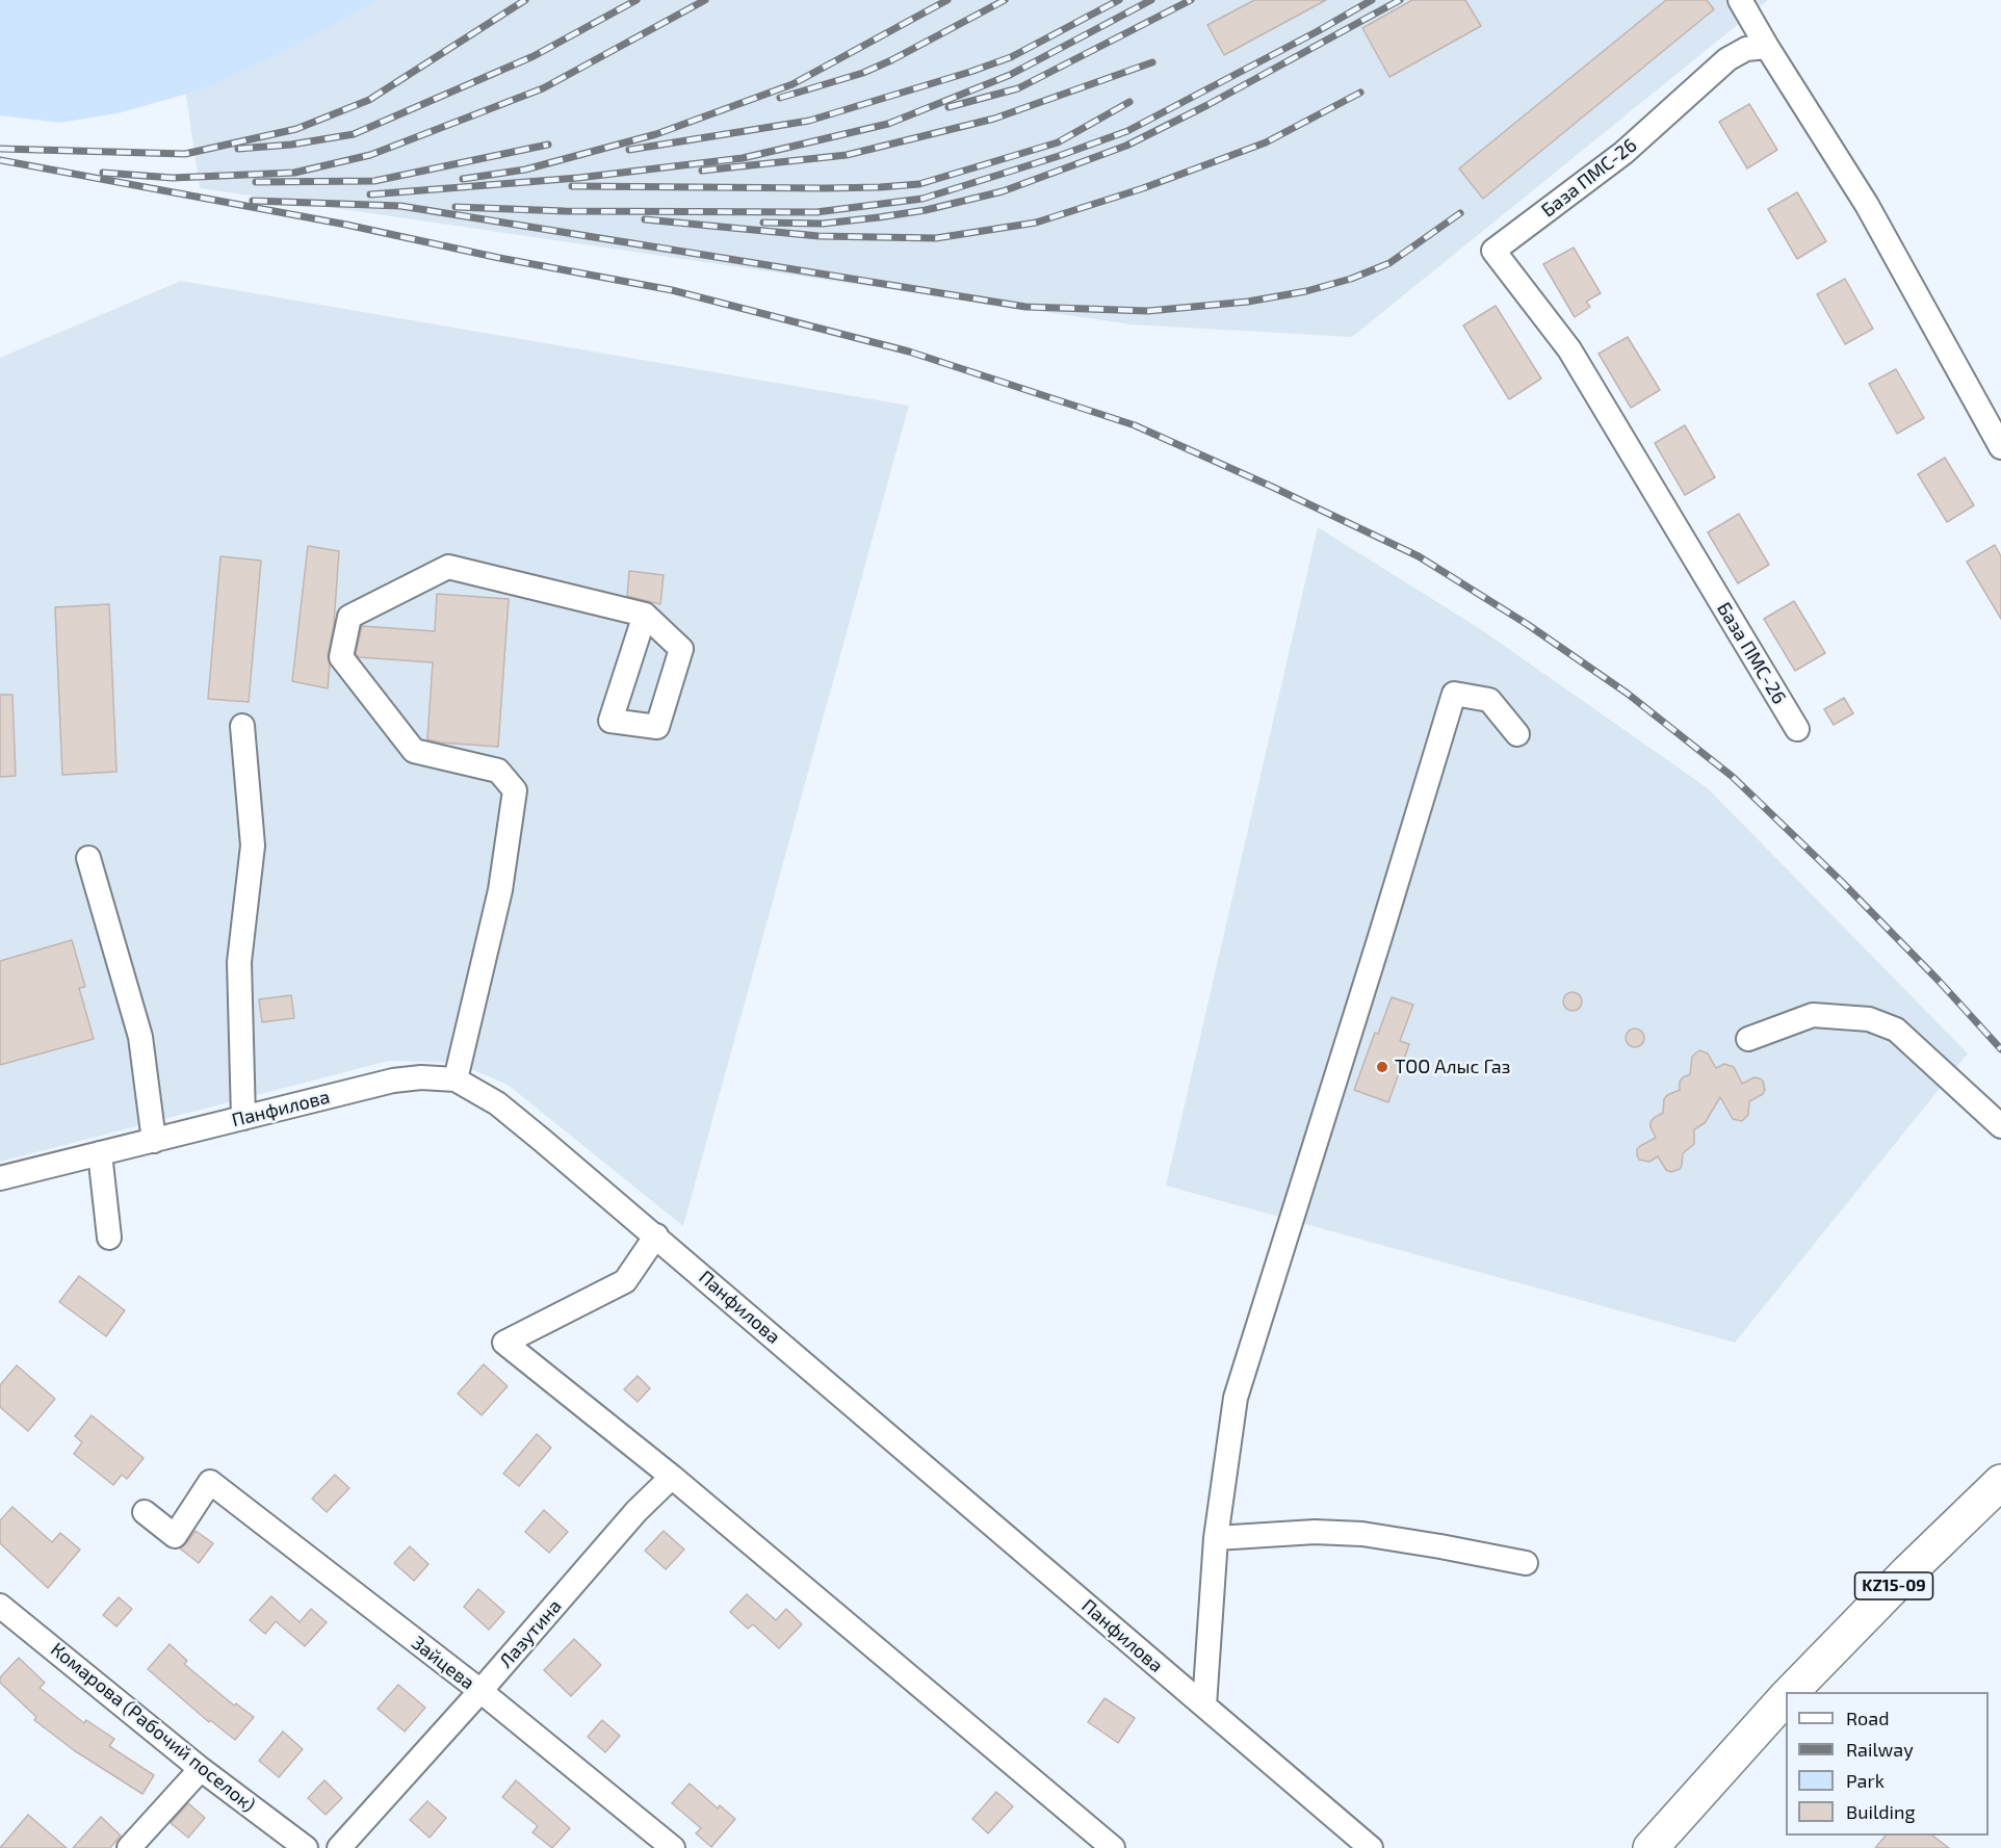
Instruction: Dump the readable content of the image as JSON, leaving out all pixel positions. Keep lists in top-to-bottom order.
{
  "streets": {
    "highway": ["KZ15-09"],
    "street": [
      "База ПМС-26",
      "Панфилова",
      "Лазутина",
      "Зайцева",
      "Комарова (Рабочий поселок)"
    ]
  },
  "crossings": [
    ["Лазутина", "Зайцева"]
  ],
  "places": ["ТОО Алыс Газ"],
  "legend": [
    "Road",
    "Railway",
    "Park",
    "Building"
  ]
}
